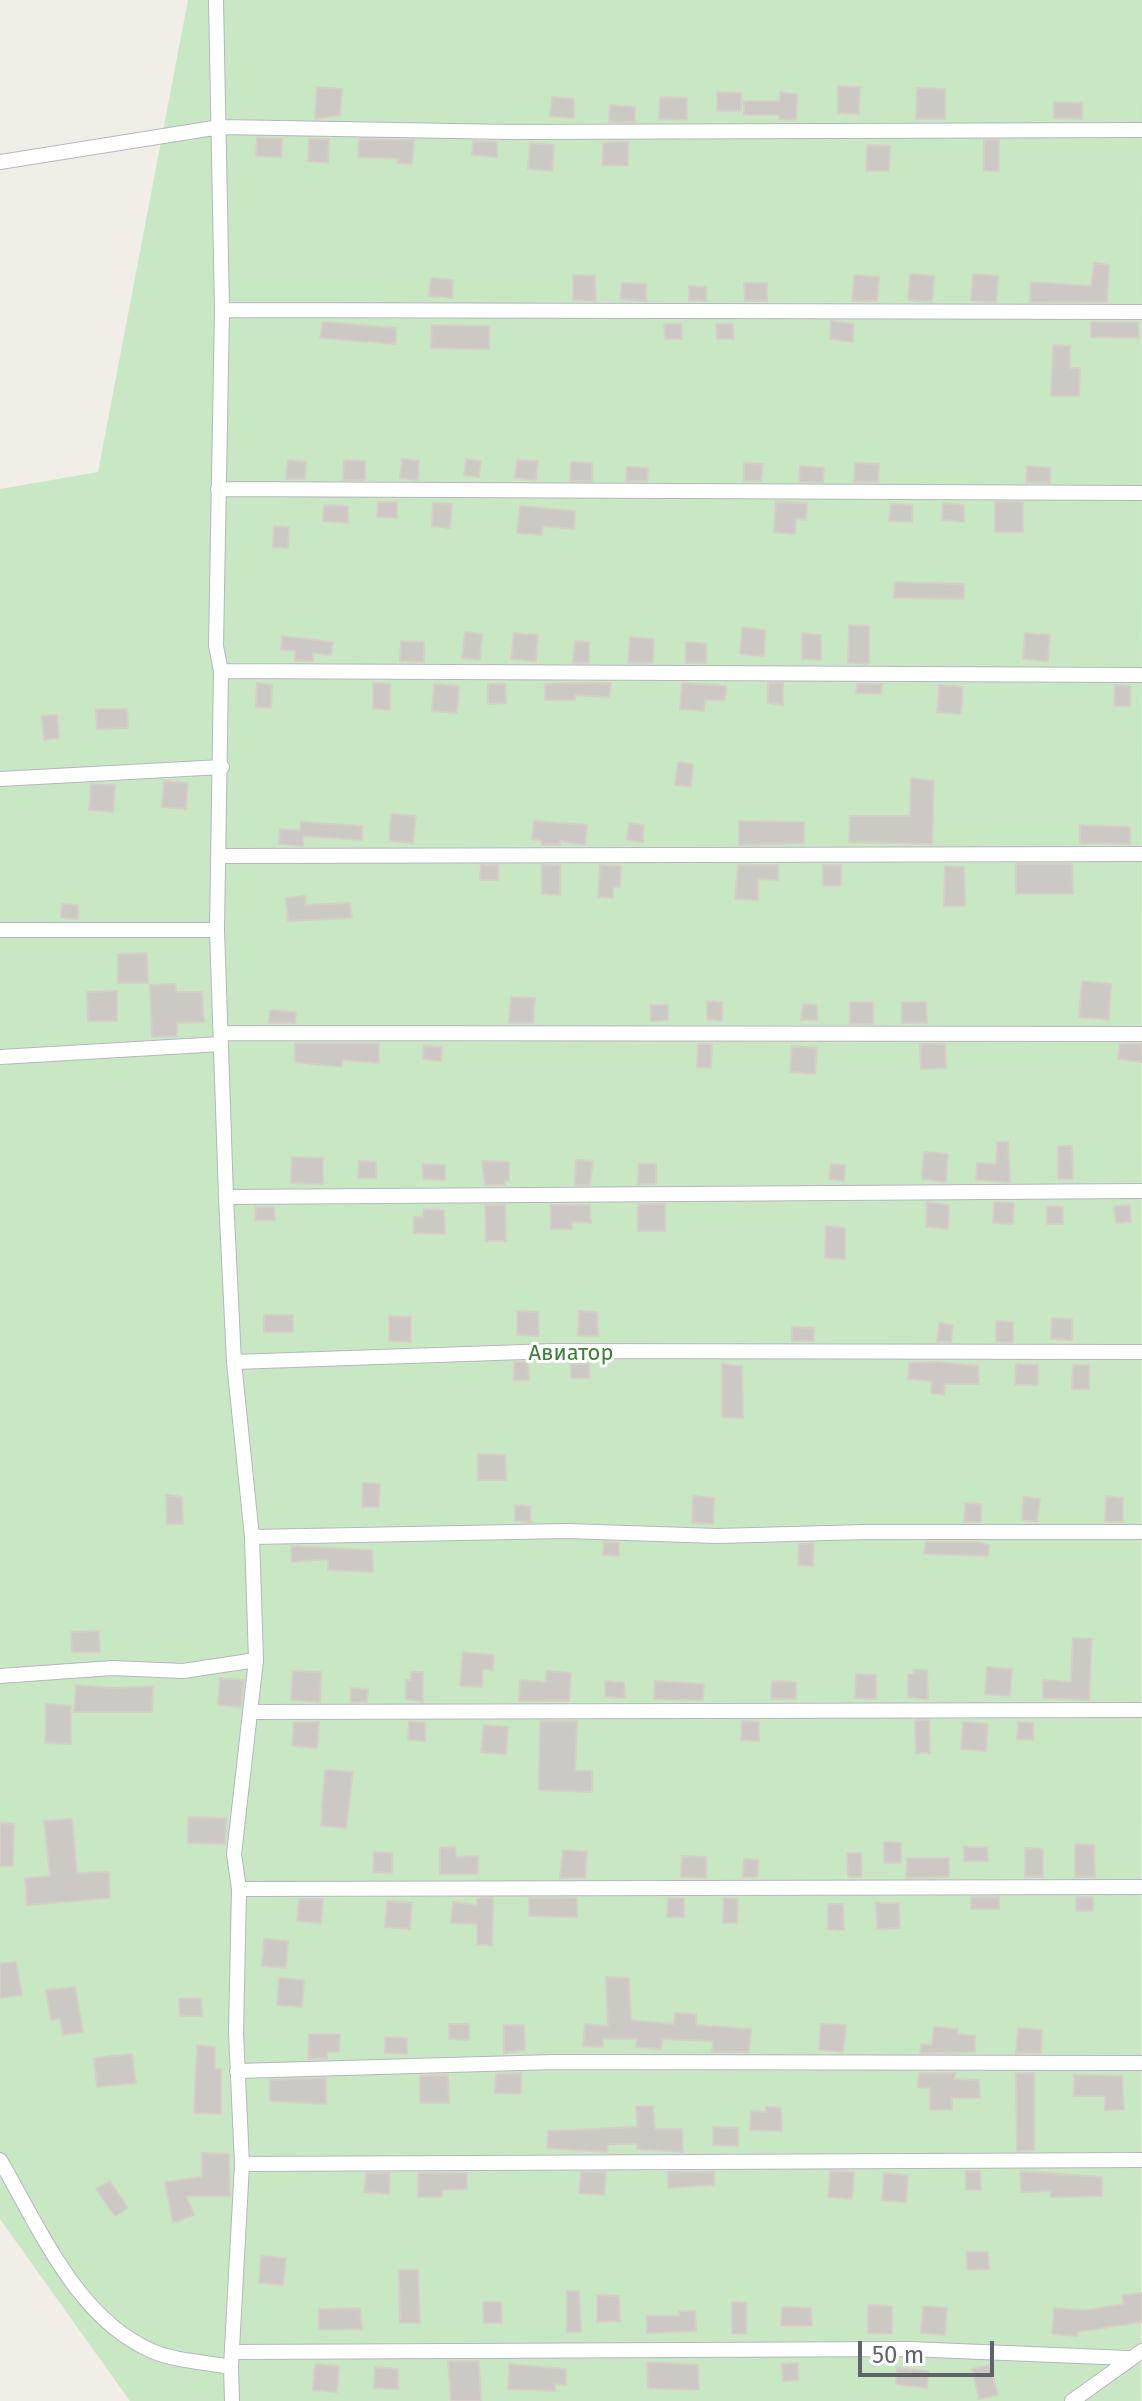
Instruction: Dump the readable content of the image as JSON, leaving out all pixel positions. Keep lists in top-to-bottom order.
{
  "parks": ["Авиатор"],
  "scale_bar": "50 m"
}
